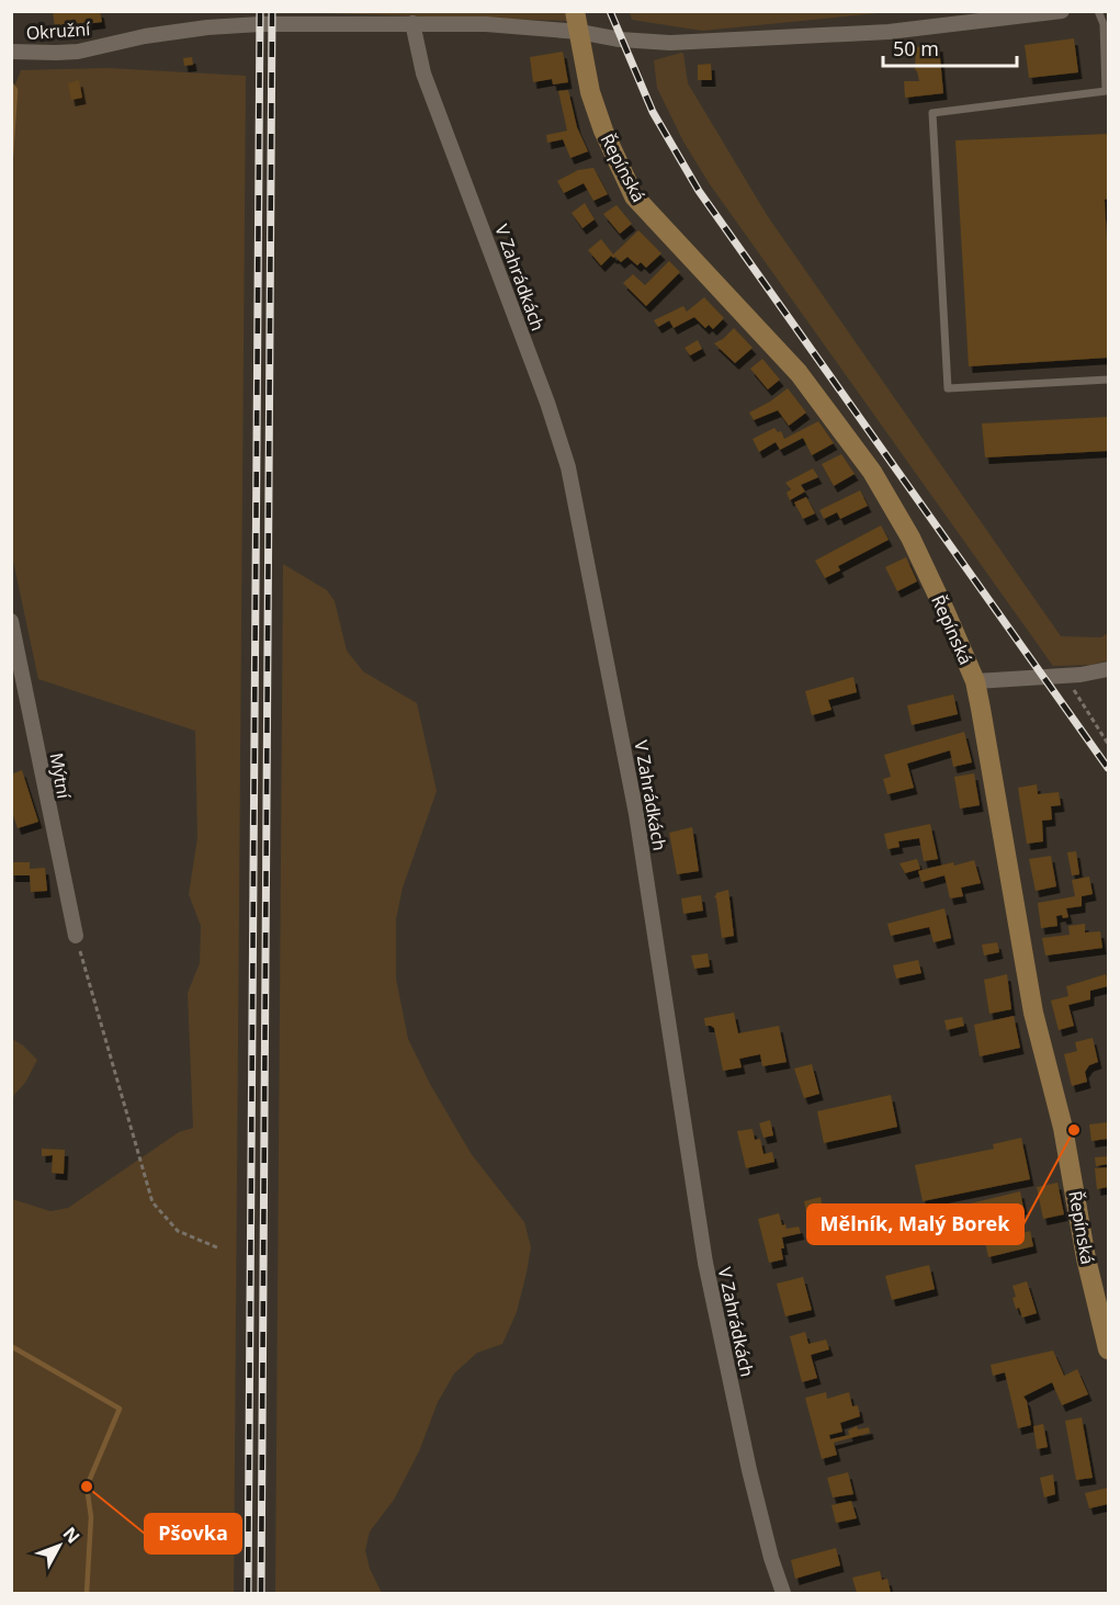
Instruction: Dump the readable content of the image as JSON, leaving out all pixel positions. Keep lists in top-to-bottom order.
{
  "streets": {
    "street": [
      "Okružní",
      "Řepínská",
      "V Zahrádkách",
      "Mýtní"
    ]
  },
  "crossings": [
    ["Okružní", "Řepínská"],
    ["Okružní", "V Zahrádkách"]
  ],
  "places": ["Mělník, Malý Borek", "Pšovka"],
  "scale_bar": "50 m",
  "north": "top right"
}
